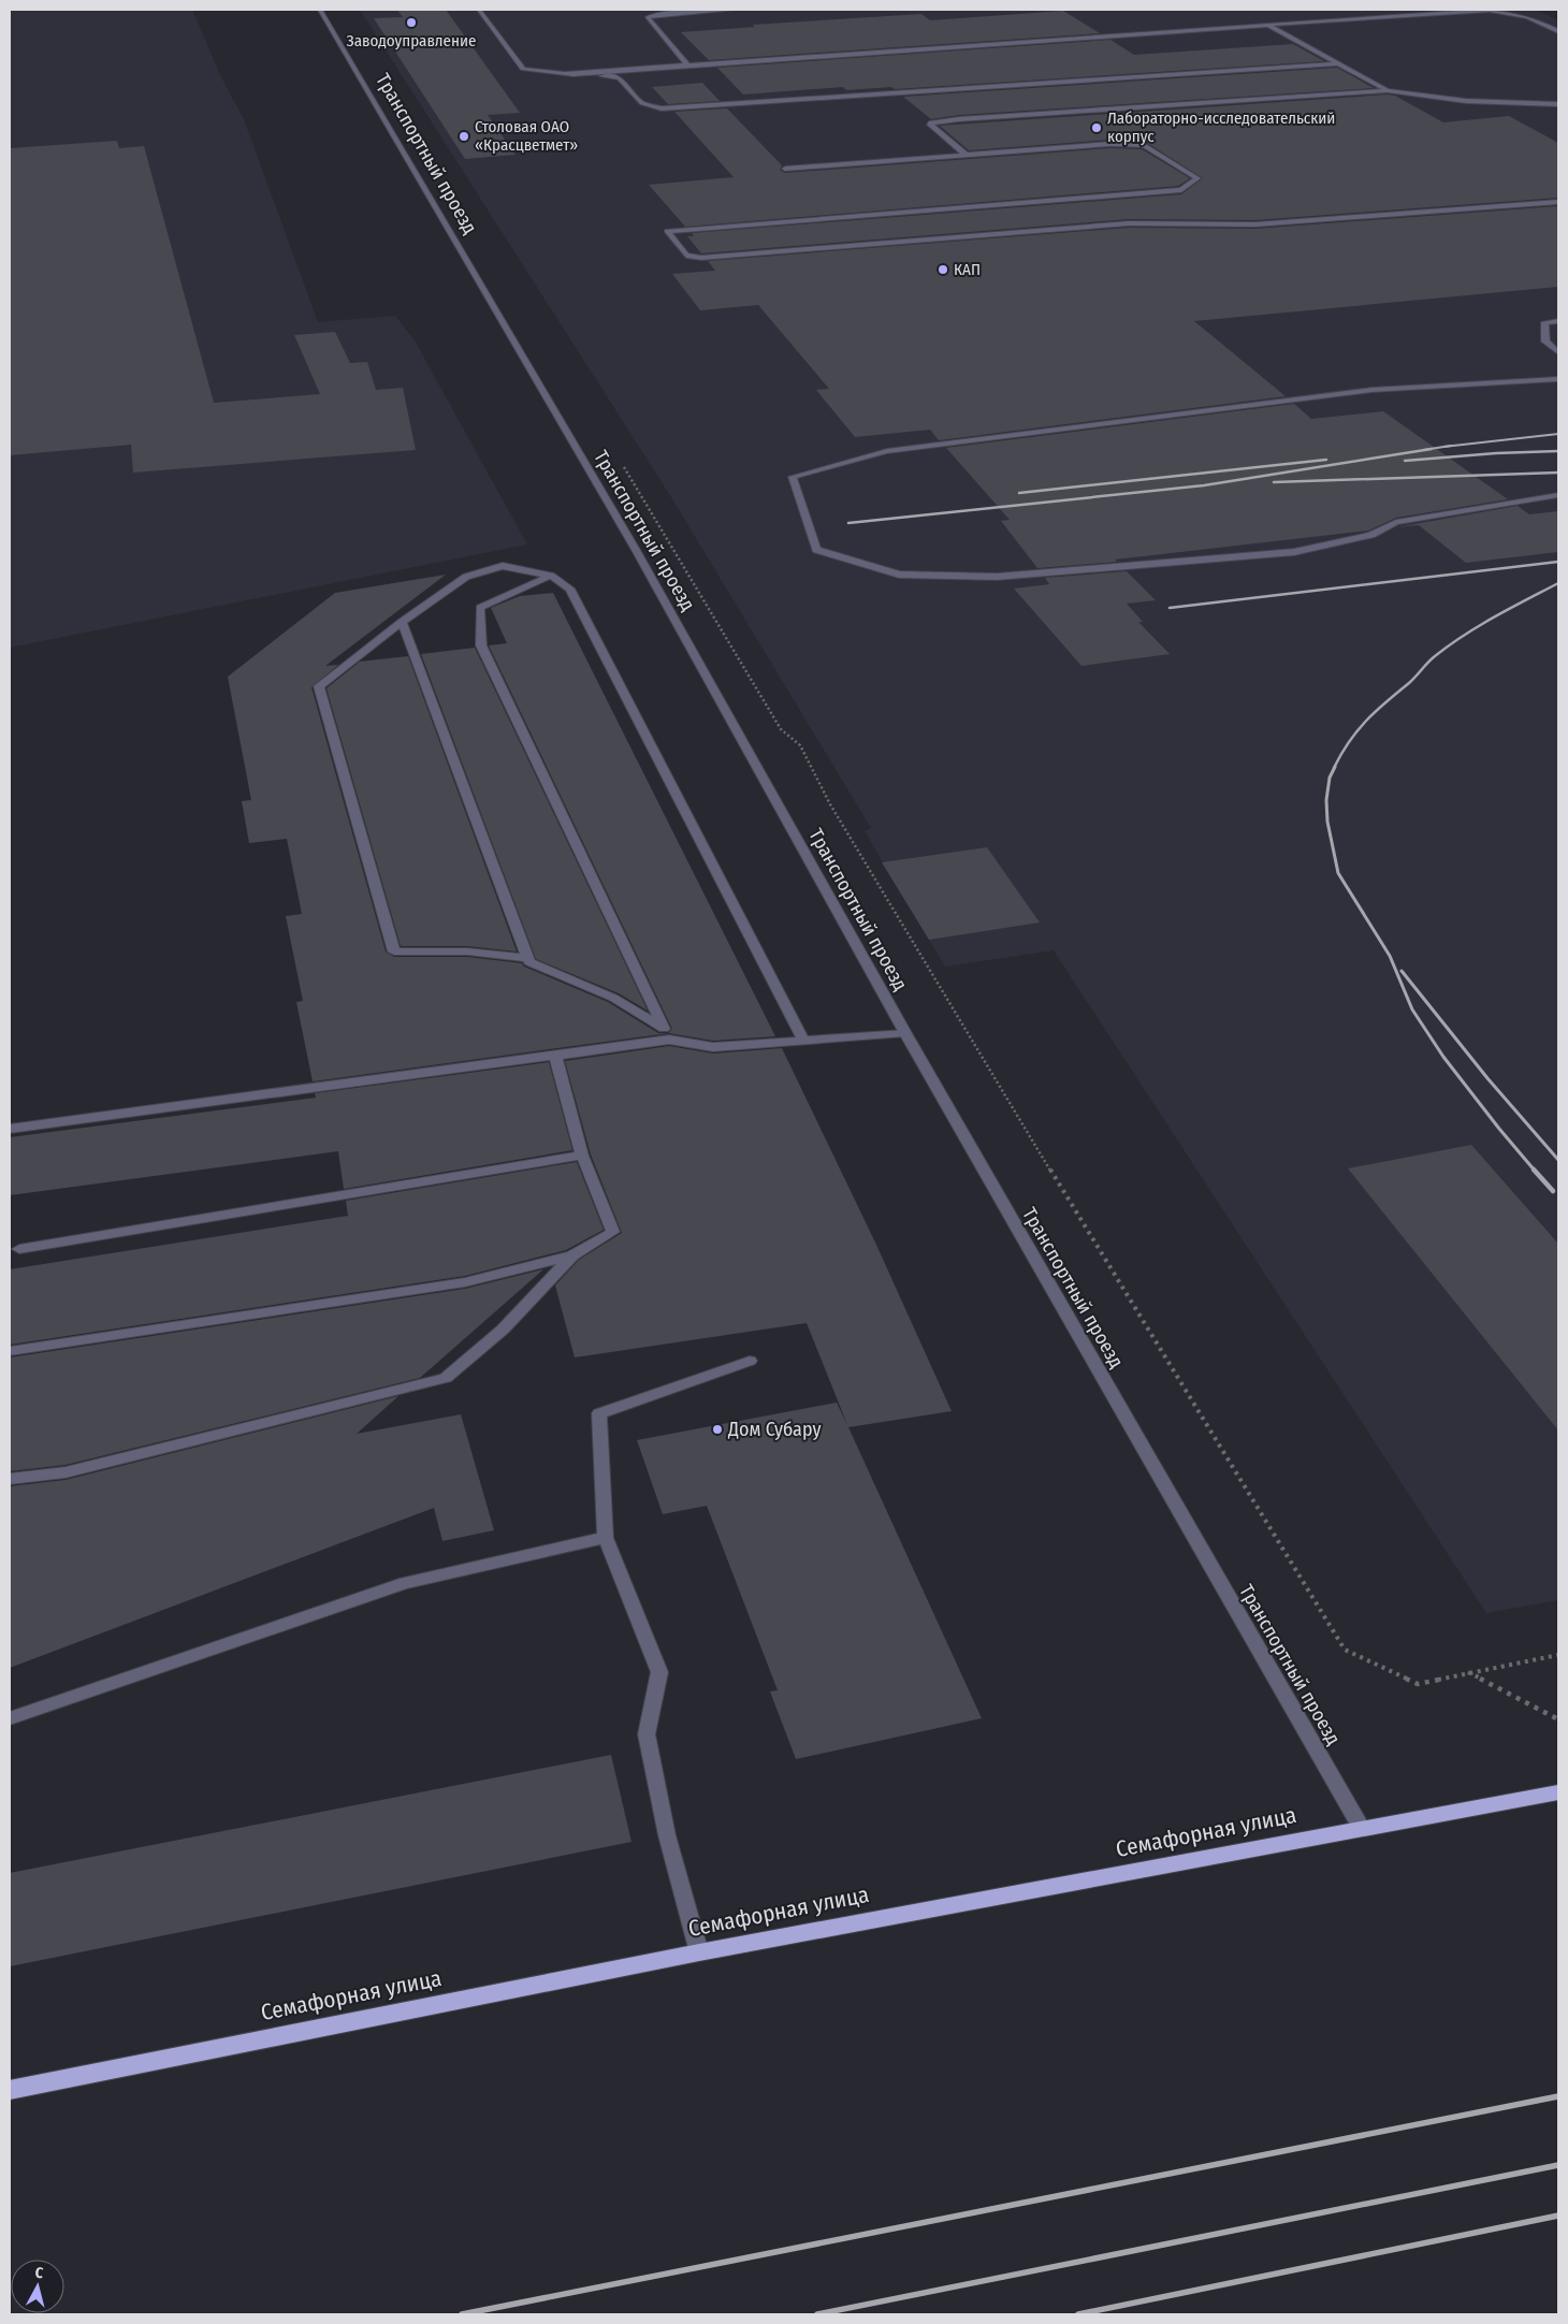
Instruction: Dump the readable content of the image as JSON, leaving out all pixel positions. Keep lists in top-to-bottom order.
{
  "streets": {
    "highway": ["Семафорная улица"],
    "street": ["Транспортный проезд"]
  },
  "crossings": [
    ["Транспортный проезд", "Семафорная улица"]
  ],
  "places": [
    "Заводоуправление",
    "Лабораторно-исследовательский корпус",
    "Столовая ОАО «Красцветмет»",
    "КАП",
    "Дом Субару"
  ],
  "north": "top"
}
